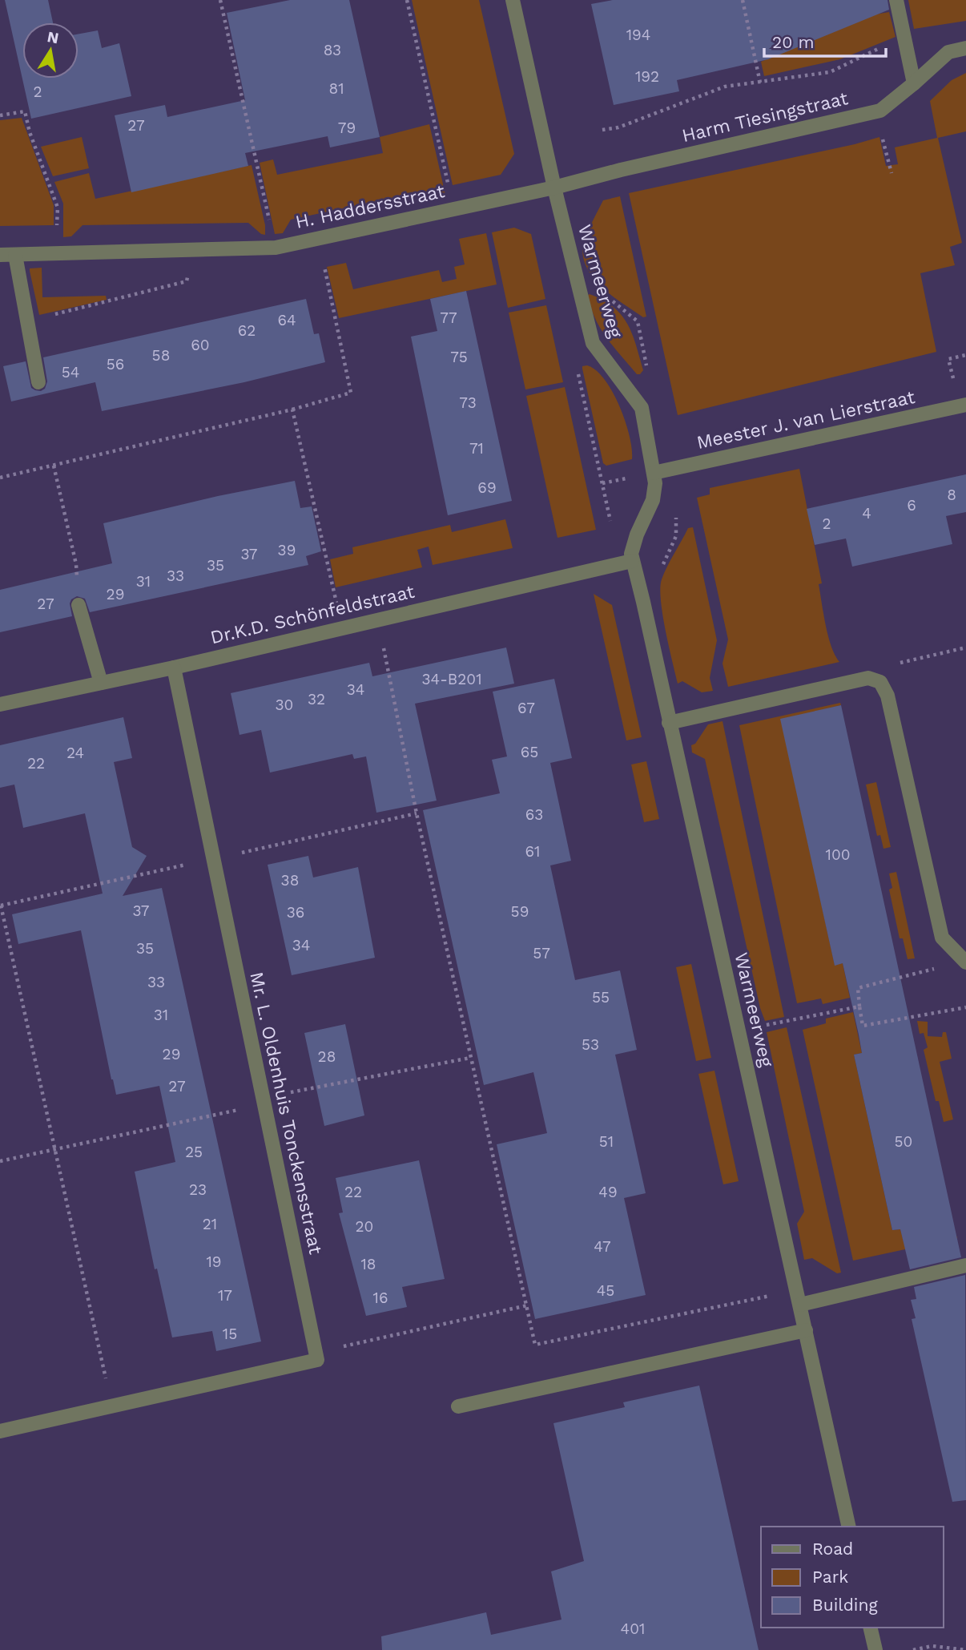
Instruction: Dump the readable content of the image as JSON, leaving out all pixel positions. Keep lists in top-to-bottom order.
{
  "streets": {
    "street": [
      "Harm Tiesingstraat",
      "H. Haddersstraat",
      "Warmeerweg",
      "Meester J. van Lierstraat",
      "Dr.K.D. Schönfeldstraat",
      "Mr. L. Oldenhuis Tonckensstraat"
    ]
  },
  "crossings": [
    ["Harm Tiesingstraat", "H. Haddersstraat"],
    ["Harm Tiesingstraat", "Warmeerweg"],
    ["H. Haddersstraat", "Warmeerweg"],
    ["Warmeerweg", "Meester J. van Lierstraat"],
    ["Warmeerweg", "Dr.K.D. Schönfeldstraat"],
    ["Dr.K.D. Schönfeldstraat", "Mr. L. Oldenhuis Tonckensstraat"]
  ],
  "house_numbers": [
    "194",
    "83",
    "192",
    "81",
    "2",
    "27",
    "79",
    "77",
    "64",
    "62",
    "60",
    "58",
    "75",
    "56",
    "54",
    "73",
    "71",
    "69",
    "8",
    "6",
    "4",
    "2",
    "39",
    "37",
    "35",
    "33",
    "31",
    "29",
    "27",
    "34-B201",
    "34",
    "32",
    "30",
    "67",
    "65",
    "24",
    "22",
    "63",
    "61",
    "100",
    "38",
    "37",
    "59",
    "36",
    "34",
    "35",
    "57",
    "33",
    "55",
    "31",
    "53",
    "29",
    "28",
    "27",
    "51",
    "50",
    "25",
    "23",
    "22",
    "49",
    "21",
    "20",
    "47",
    "19",
    "18",
    "45",
    "17",
    "16",
    "15",
    "401"
  ],
  "legend": ["Road", "Park", "Building"],
  "scale_bar": "20 m",
  "north": "top"
}
